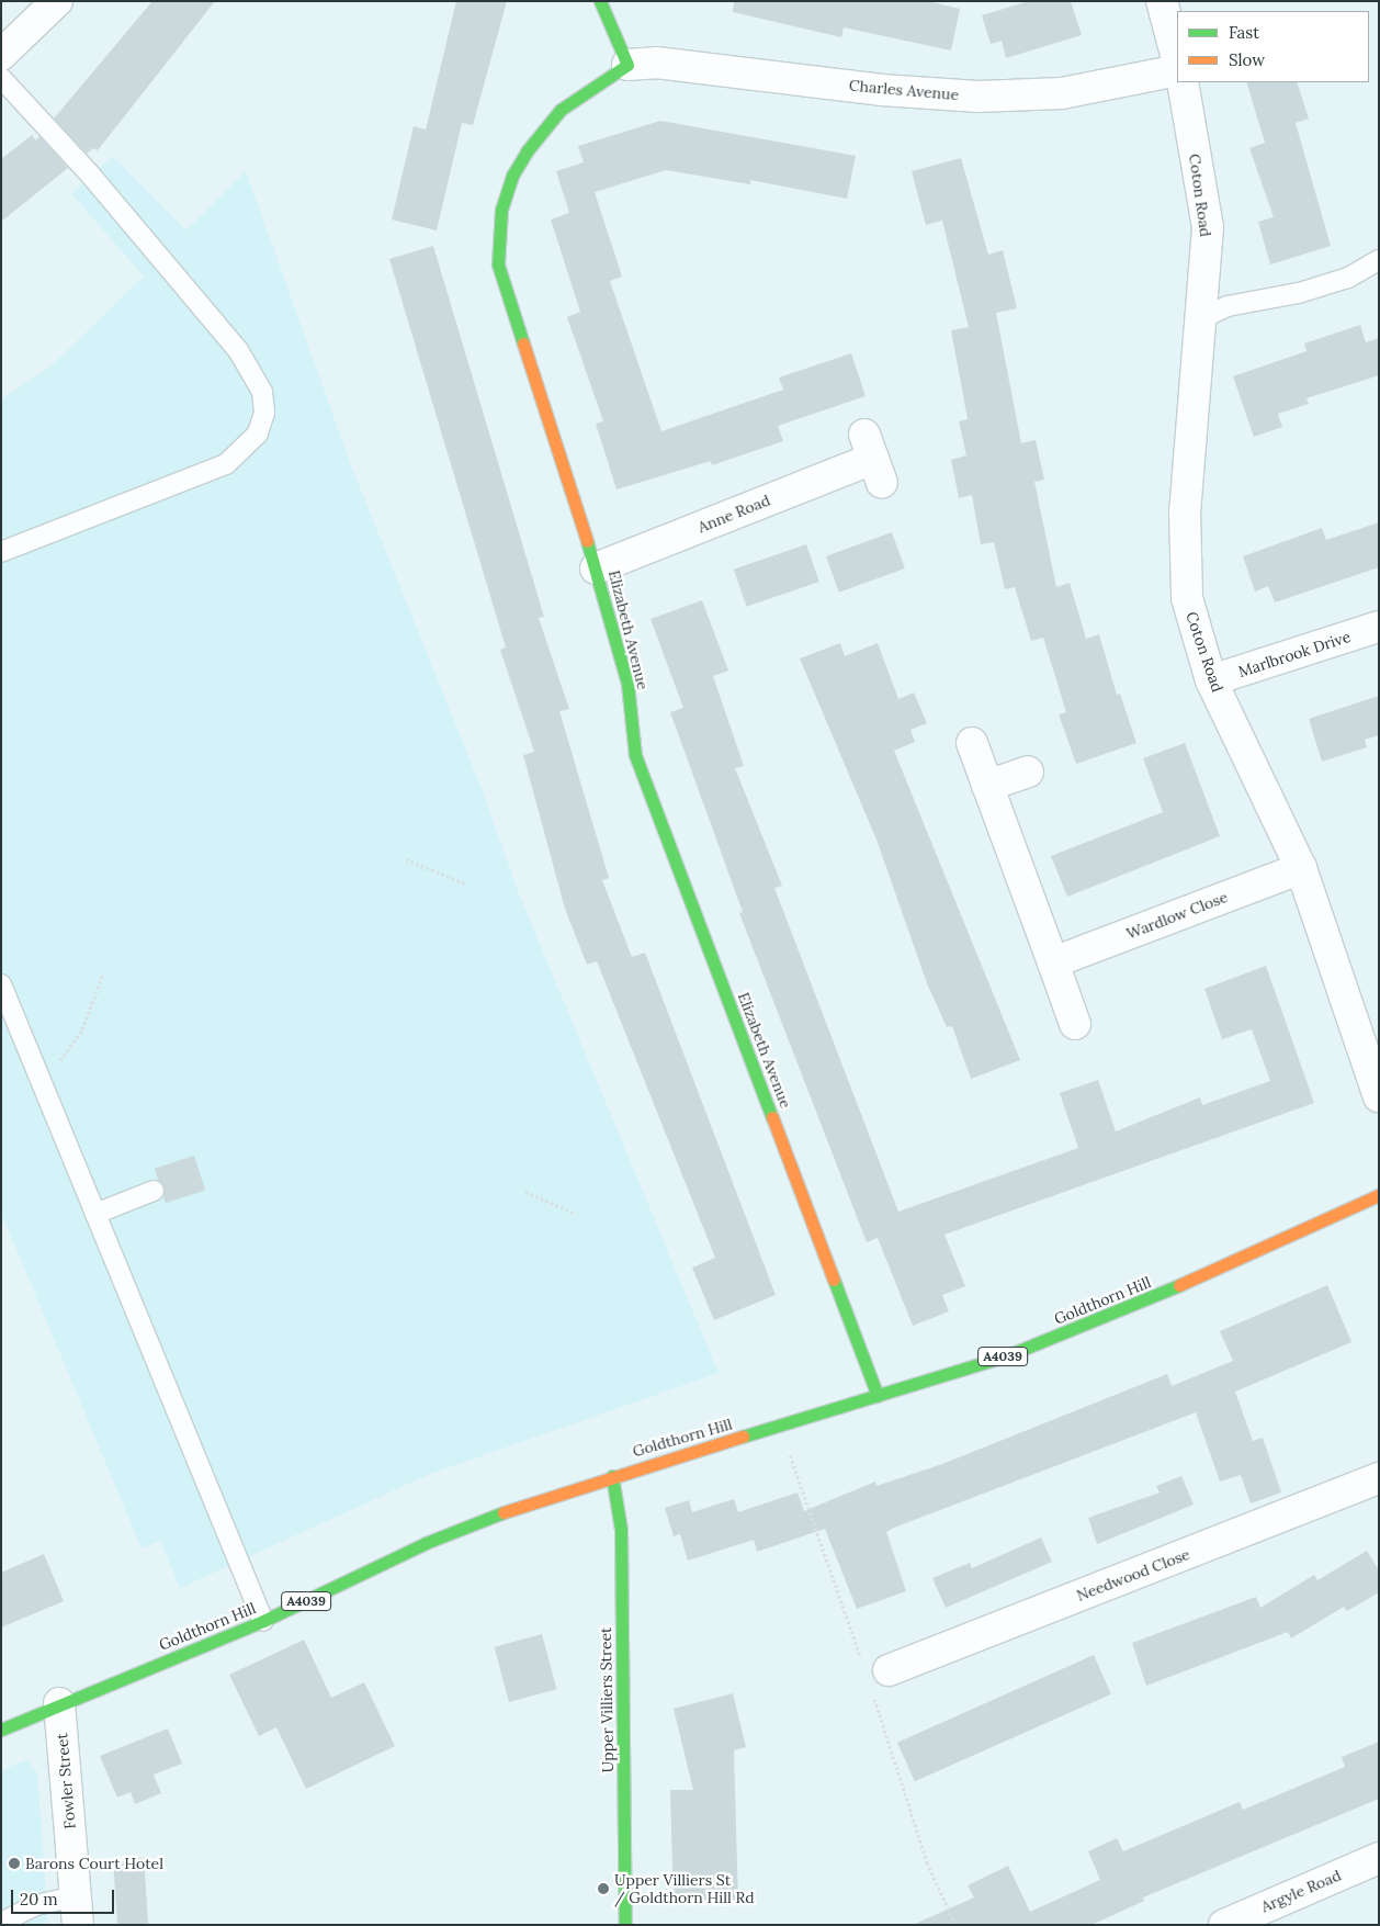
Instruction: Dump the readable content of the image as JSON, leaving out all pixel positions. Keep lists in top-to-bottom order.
{
  "streets": {
    "street": [
      "Charles Avenue",
      "Coton Road",
      "Anne Road",
      "Elizabeth Avenue",
      "Marlbrook Drive",
      "Wardlow Close",
      "Goldthorn Hill",
      "A4039",
      "Needwood Close",
      "Upper Villiers Street",
      "Fowler Street",
      "Argyle Road"
    ]
  },
  "crossings": [
    ["Charles Avenue", "Elizabeth Avenue"],
    ["Coton Road", "Marlbrook Drive"],
    ["Coton Road", "Wardlow Close"],
    ["Anne Road", "Elizabeth Avenue"],
    ["Elizabeth Avenue", "Goldthorn Hill"],
    ["Goldthorn Hill", "Upper Villiers Street"],
    ["Goldthorn Hill", "Fowler Street"]
  ],
  "places": ["Barons Court Hotel", "Upper Villiers St / Goldthorn Hill Rd"],
  "legend": ["Fast", "Slow"],
  "scale_bar": "20 m"
}
